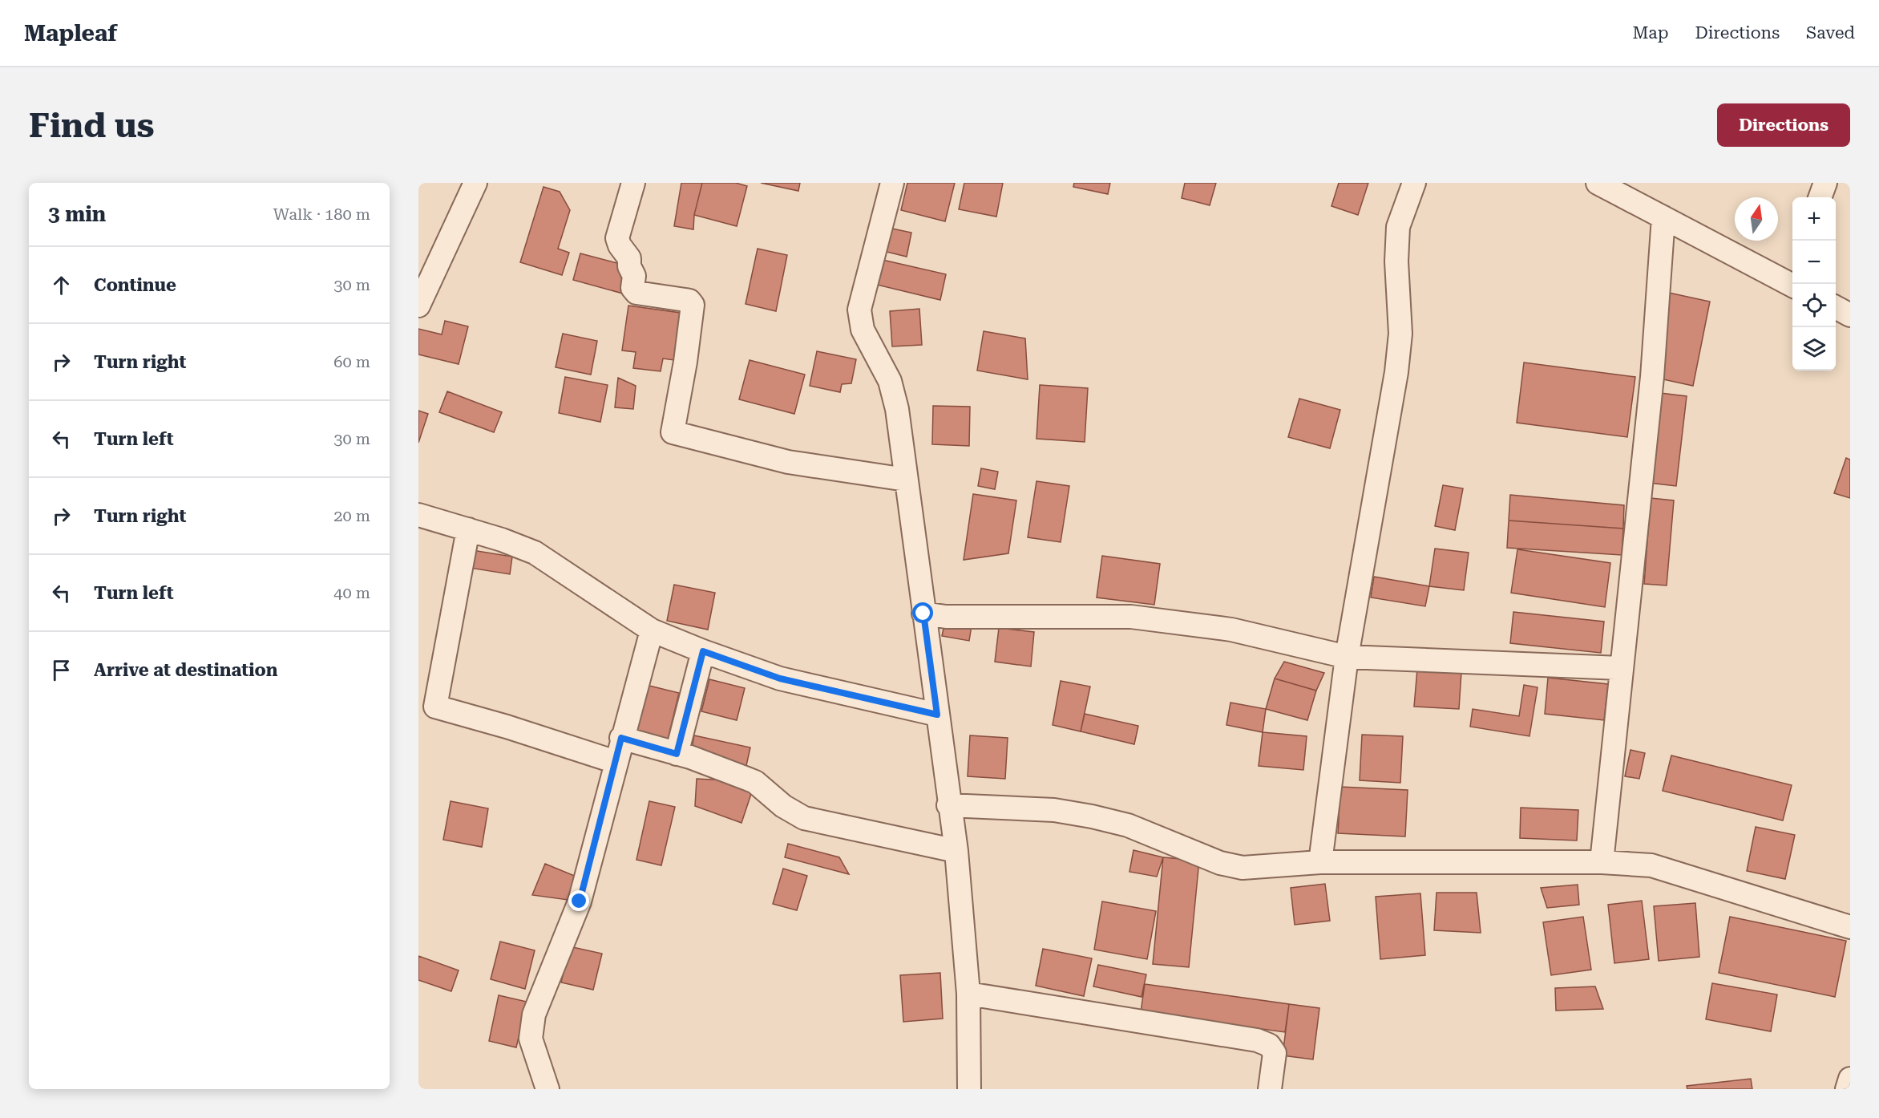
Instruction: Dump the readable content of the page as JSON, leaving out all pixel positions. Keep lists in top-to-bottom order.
{
  "north": "top",
  "page": {
    "header": "Mapleaf",
    "nav": ["Map", "Directions", "Saved"],
    "buttons": "Directions",
    "title": "Find us",
    "heading": ["3 min", "Walk · 180 m"],
    "map_buttons": ["+", "−"],
    "list": [
      ["Continue", "30 m"],
      ["Turn right", "60 m"],
      ["Turn left", "30 m"],
      ["Turn right", "20 m"],
      ["Turn left", "40 m"],
      "Arrive at destination"
    ]
  }
}
